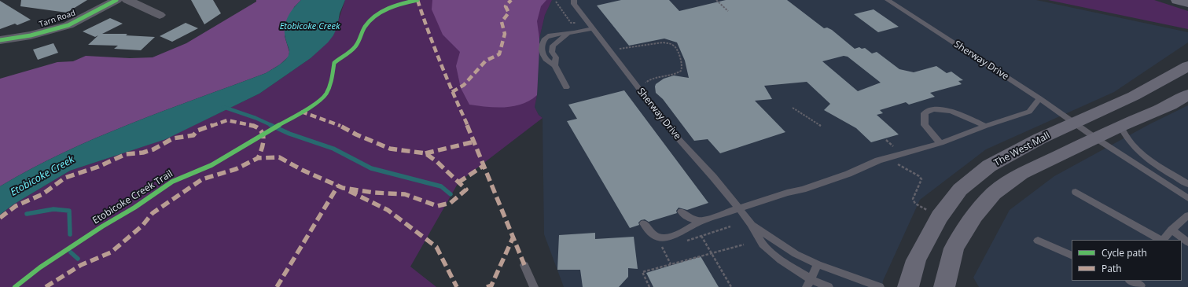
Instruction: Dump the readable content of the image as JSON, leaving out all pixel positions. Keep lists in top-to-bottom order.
{
  "streets": {
    "main road": ["The West Mall"],
    "street": ["Tarn Road"],
    "lane": ["Sherway Drive"],
    "cycle path": ["Etobicoke Creek Trail"]
  },
  "crossings": [
    ["Sherway Drive", "The West Mall"]
  ],
  "water": ["Etobicoke Creek"],
  "legend": ["Cycle path", "Path"]
}
